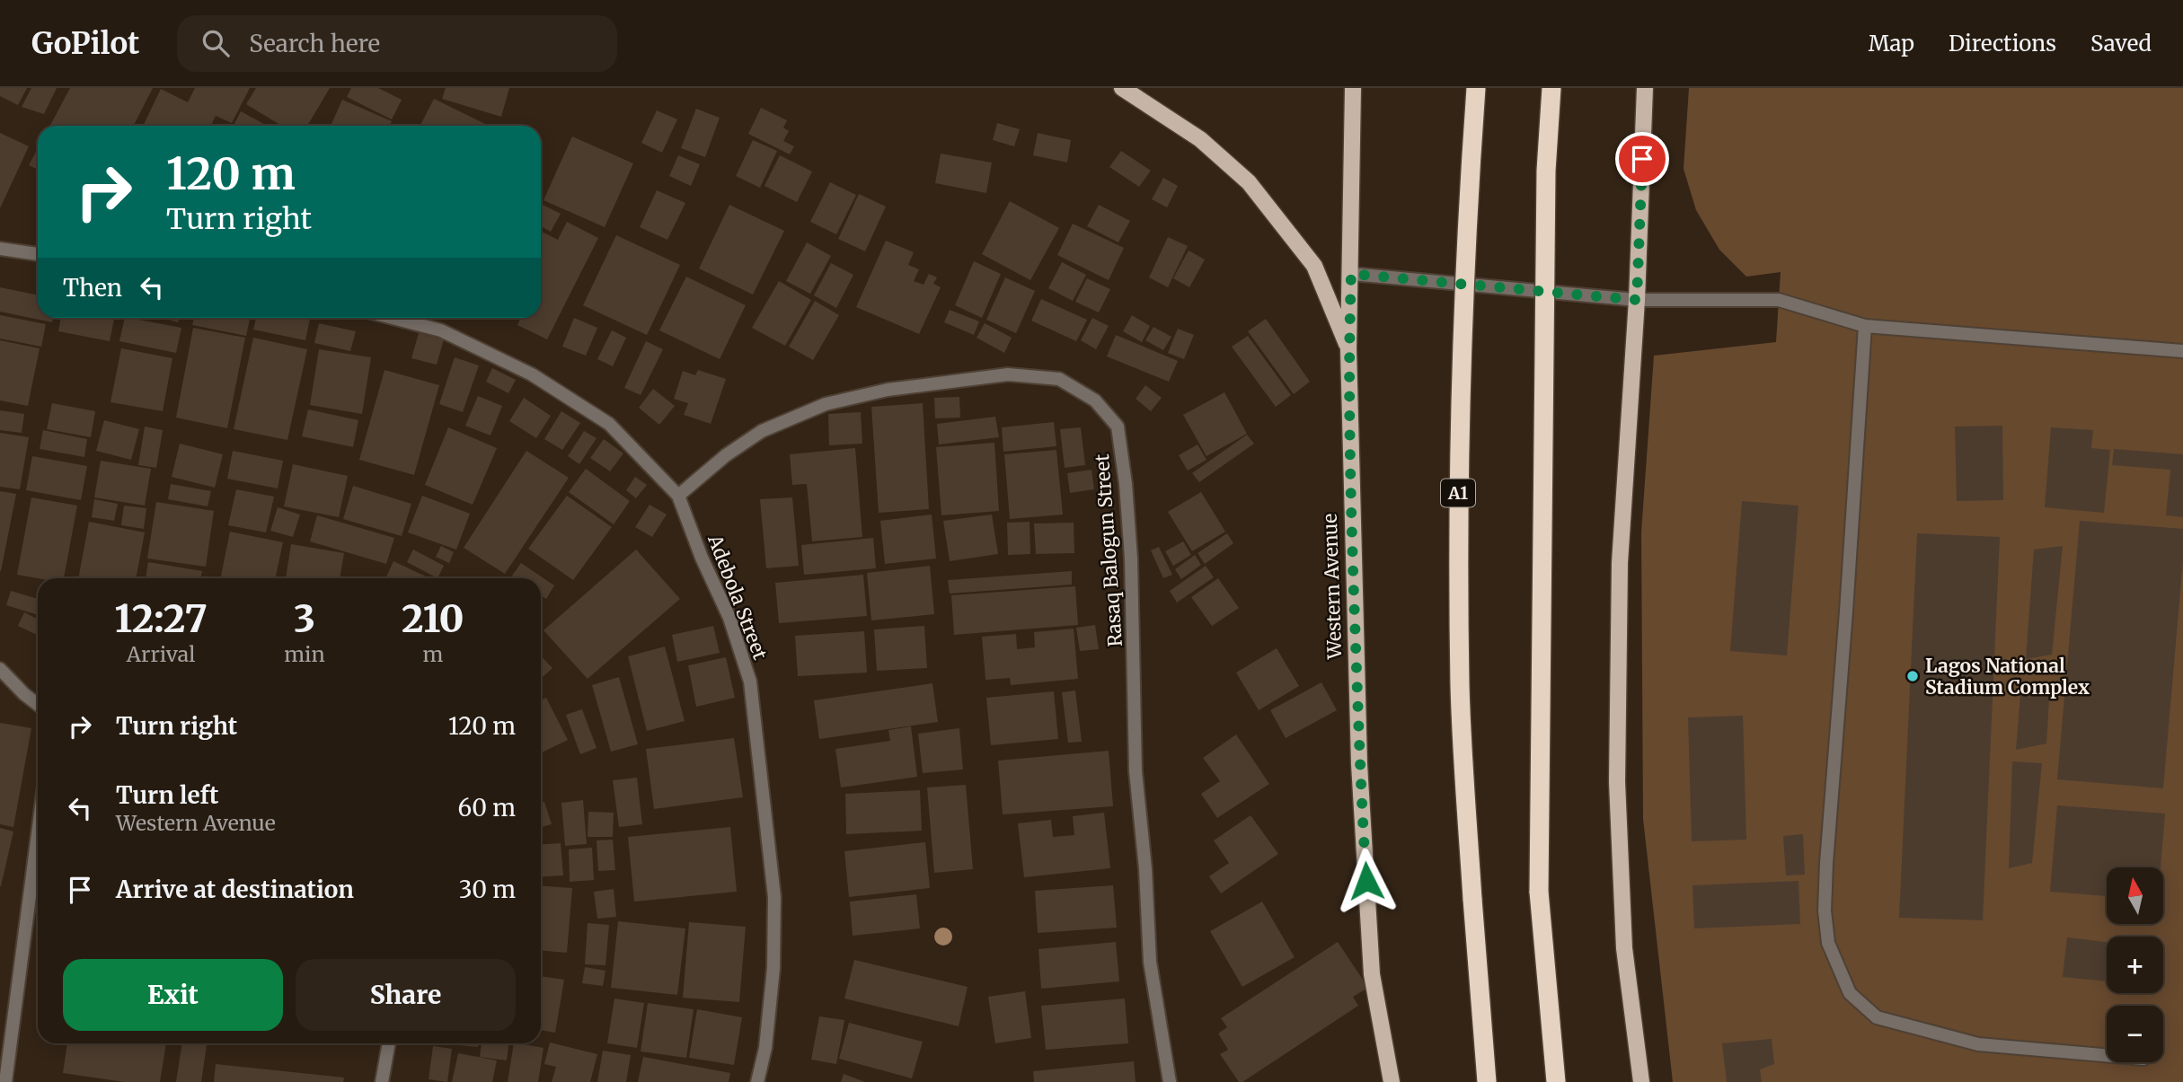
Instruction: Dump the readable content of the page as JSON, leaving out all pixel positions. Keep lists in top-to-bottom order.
{
  "streets": {
    "highway": ["A1"],
    "main road": ["Western Avenue"],
    "street": ["Rasaq Balogun Street", "Adebola Street"]
  },
  "crossings": [
    ["Rasaq Balogun Street", "Adebola Street"]
  ],
  "places": ["Lagos National Stadium Complex"],
  "north": "top",
  "page": {
    "header": "GoPilot",
    "search": "Search here",
    "nav": ["Map", "Directions", "Saved"],
    "turn": ["120 m", "Turn right"],
    "then": "Then",
    "eta": [
      "12:27",
      "Arrival",
      "3",
      "min",
      "210",
      "m"
    ],
    "list": [
      {
        "name": "Turn right",
        "value": "120 m"
      },
      {
        "name": "Turn left",
        "note": "Western Avenue",
        "value": "60 m"
      },
      {
        "name": "Arrive at destination",
        "value": "30 m"
      }
    ],
    "map_buttons": ["+", "−"],
    "buttons": ["Exit", "Share"]
  }
}
